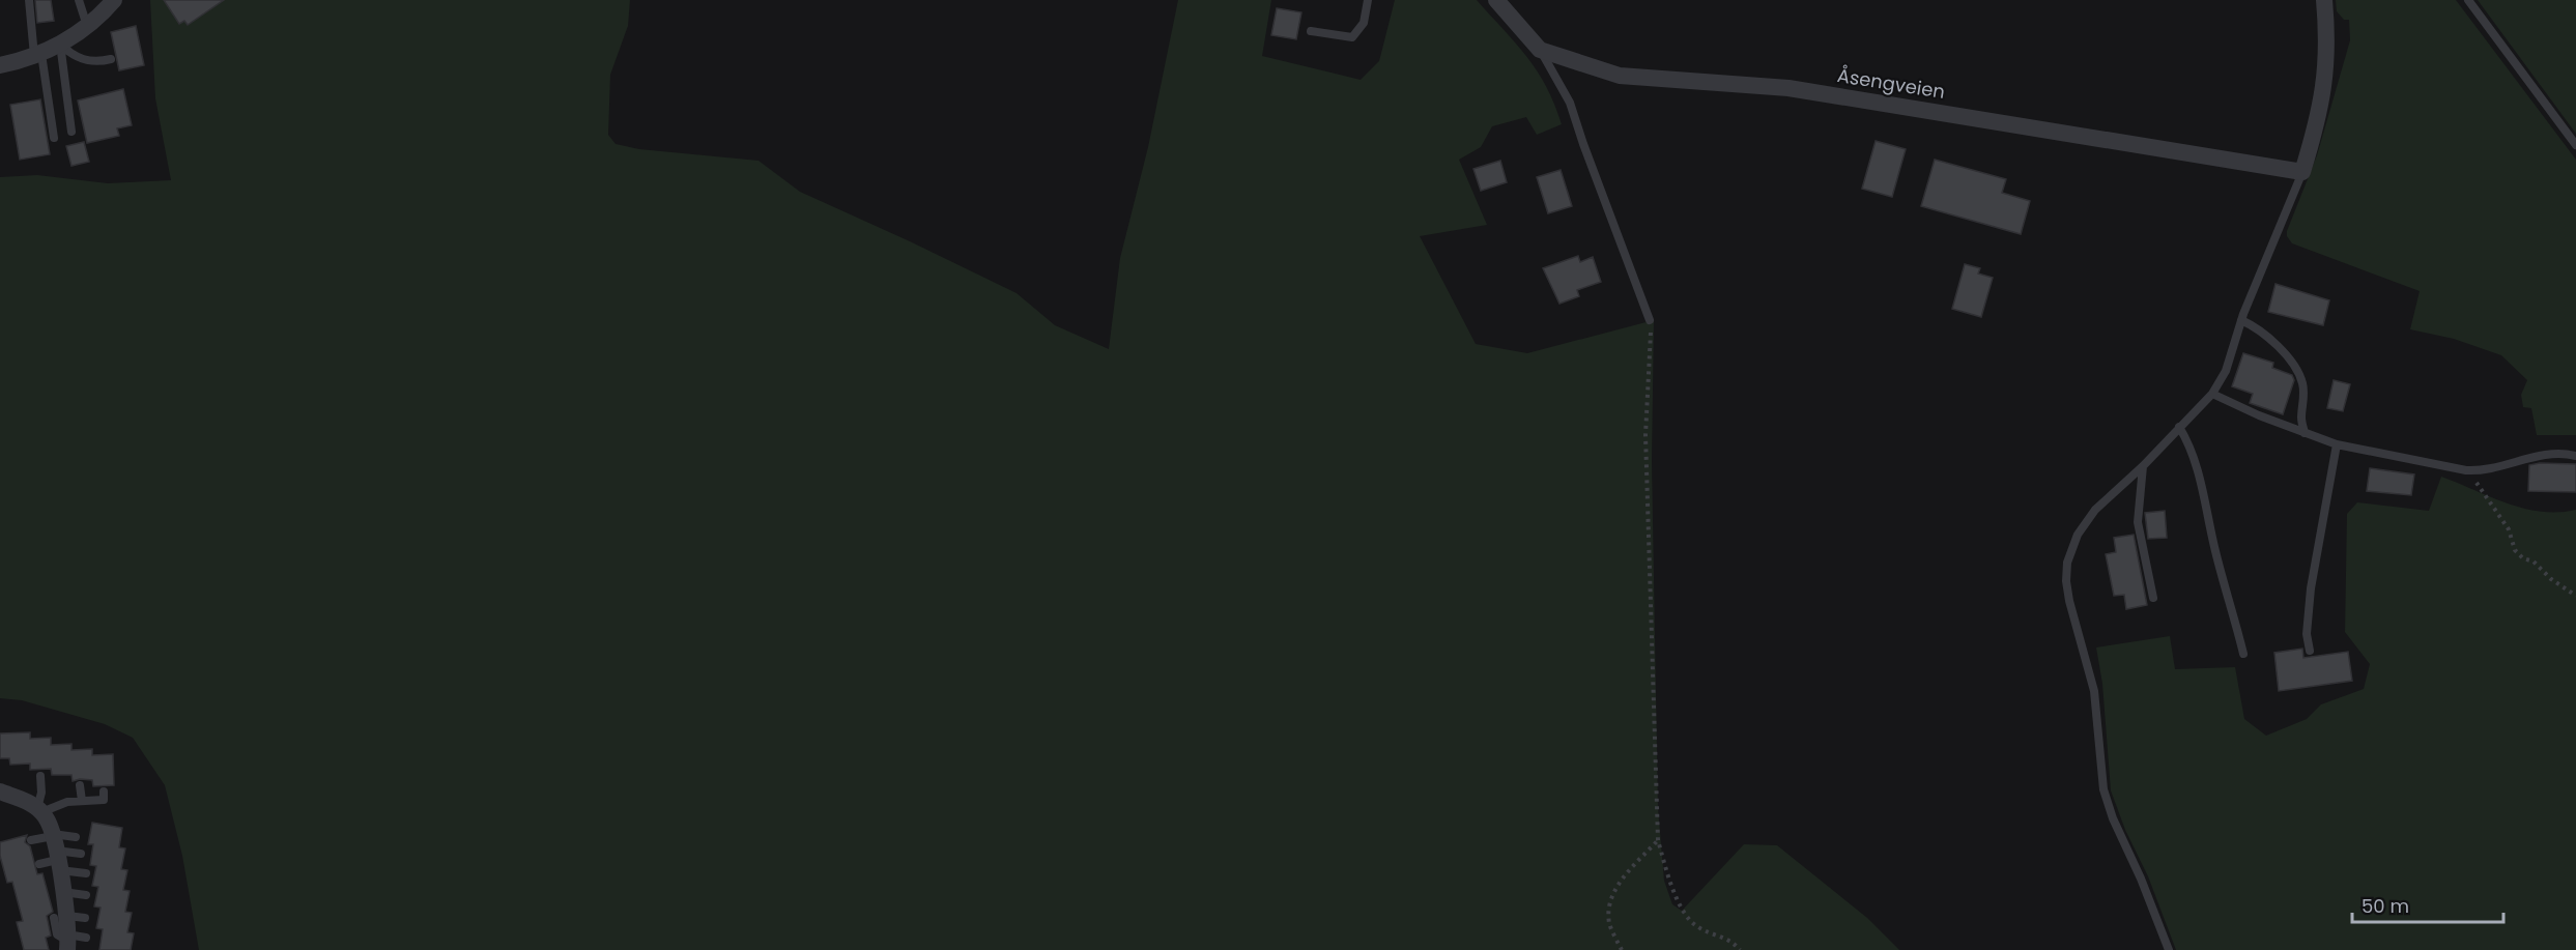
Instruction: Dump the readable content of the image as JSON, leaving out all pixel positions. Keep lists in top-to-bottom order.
{
  "streets": {
    "street": ["Åsengveien"]
  },
  "scale_bar": "50 m"
}
